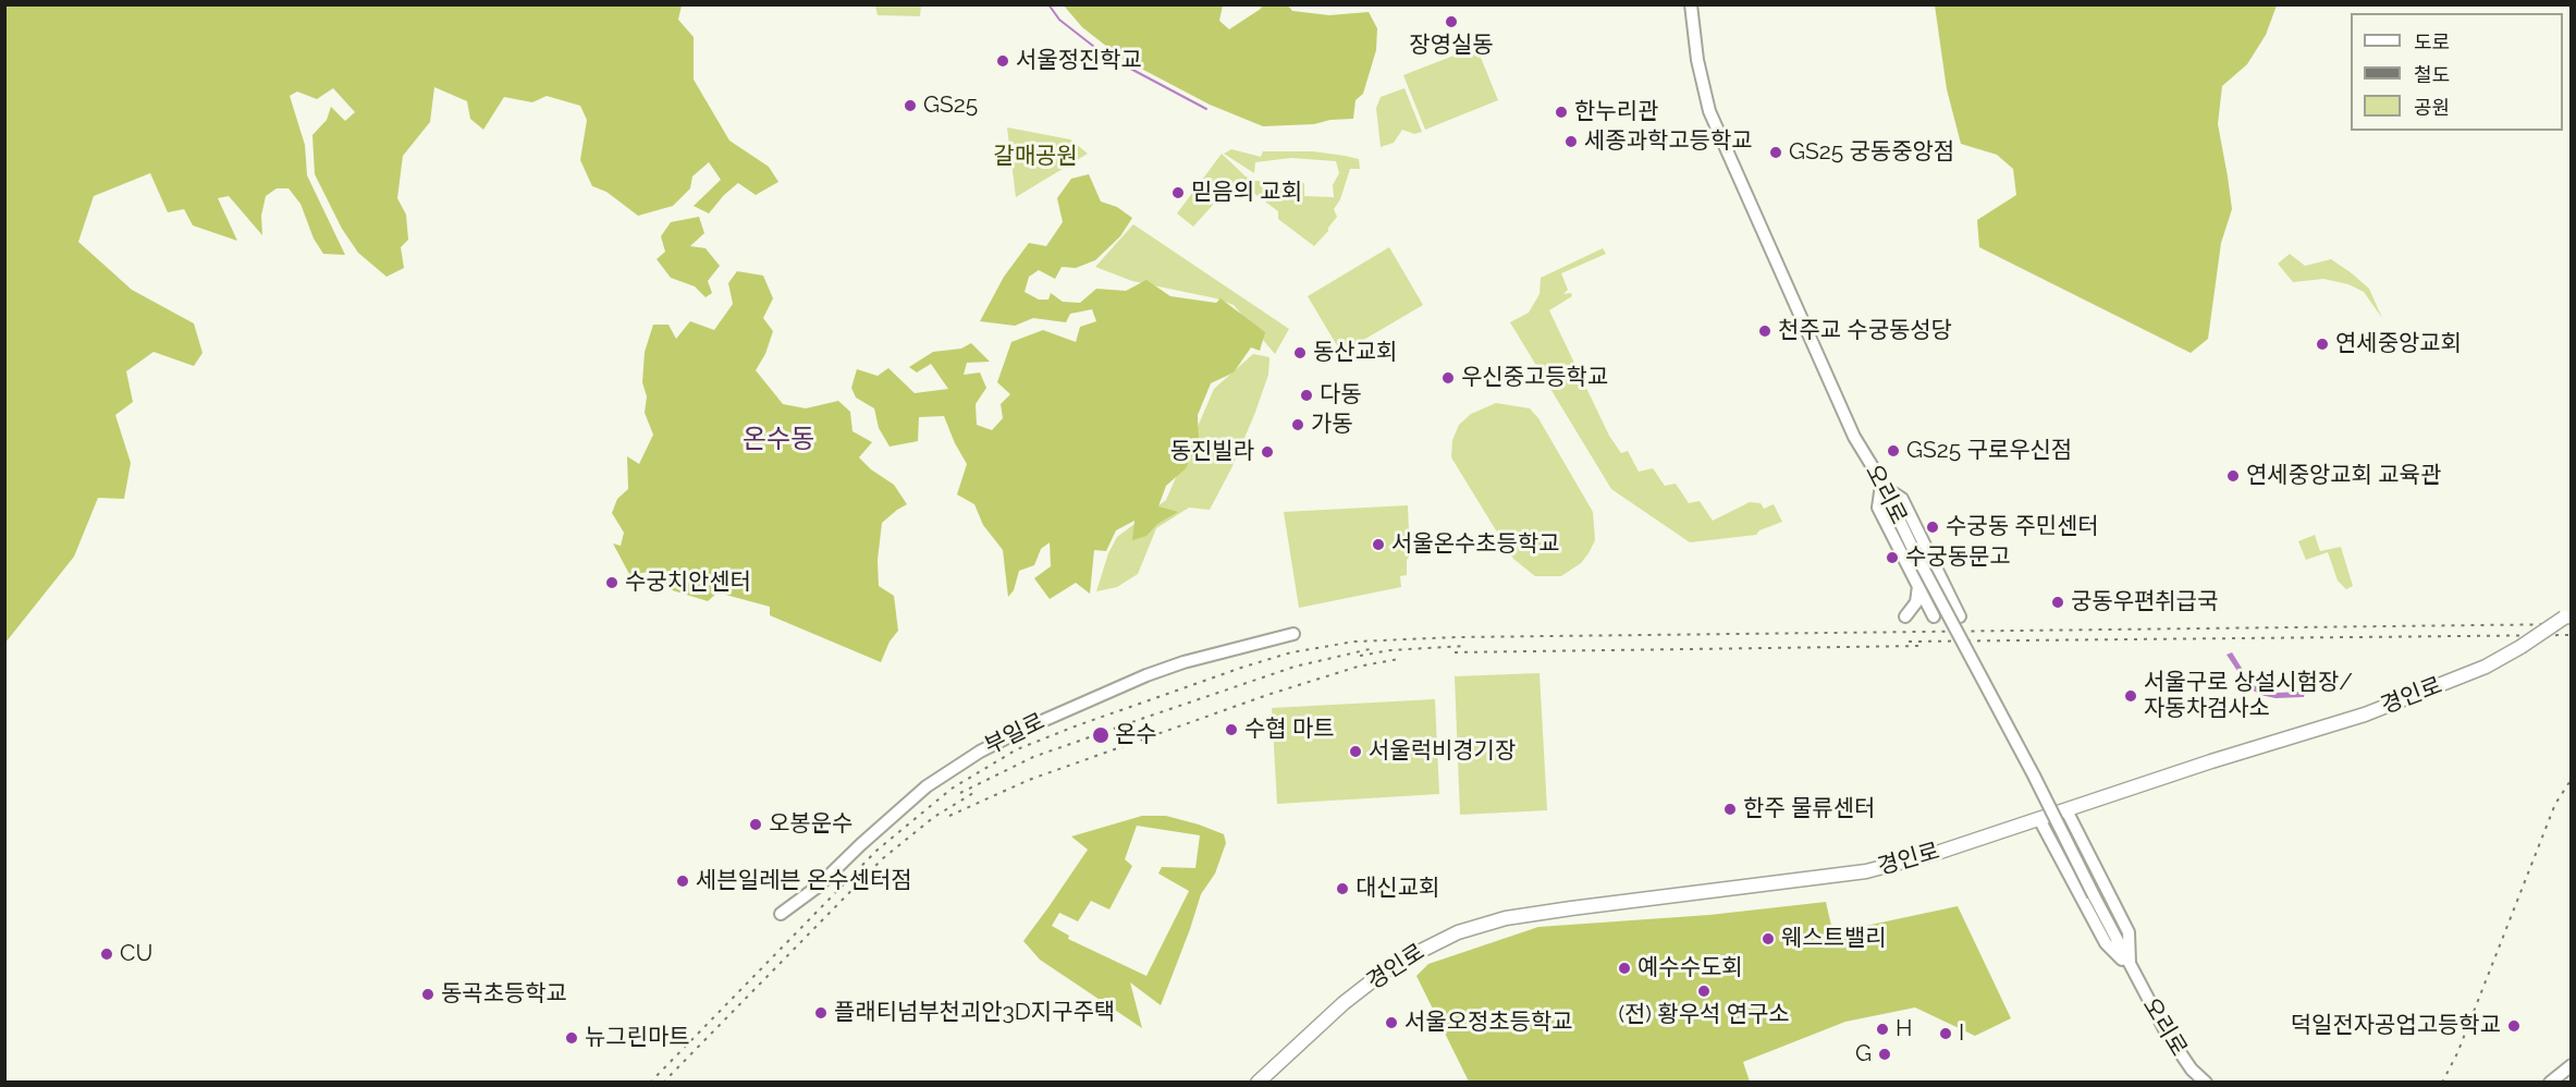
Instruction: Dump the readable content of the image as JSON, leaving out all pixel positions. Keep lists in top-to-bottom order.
{
  "streets": {
    "main road": ["오리로", "경인로", "부일로"]
  },
  "crossings": [
    ["오리로", "경인로"]
  ],
  "districts": ["온수동"],
  "parks": ["갈매공원"],
  "places": [
    "장영실동",
    "서울정진학교",
    "GS25",
    "한누리관",
    "세종과학고등학교",
    "GS25 궁동중앙점",
    "믿음의 교회",
    "천주교 수궁동성당",
    "연세중앙교회",
    "동산교회",
    "우신중고등학교",
    "다동",
    "가동",
    "GS25 구로우신점",
    "동진빌라",
    "연세중앙교회 교육관",
    "수궁동 주민센터",
    "서울온수초등학교",
    "수궁동문고",
    "수궁치안센터",
    "궁동우편취급국",
    "서울구로 상설시험장/ 자동차검사소",
    "수협 마트",
    "온수",
    "서울럭비경기장",
    "한주 물류센터",
    "오봉운수",
    "세븐일레븐 온수센터점",
    "대신교회",
    "웨스트밸리",
    "CU",
    "예수수도회",
    "(전) 황우석 연구소",
    "동곡초등학교",
    "플래티넘부천괴안3D지구주택",
    "서울오정초등학교",
    "덕일전자공업고등학교",
    "H",
    "I",
    "뉴그린마트",
    "G"
  ],
  "legend": ["도로", "철도", "공원"]
}
